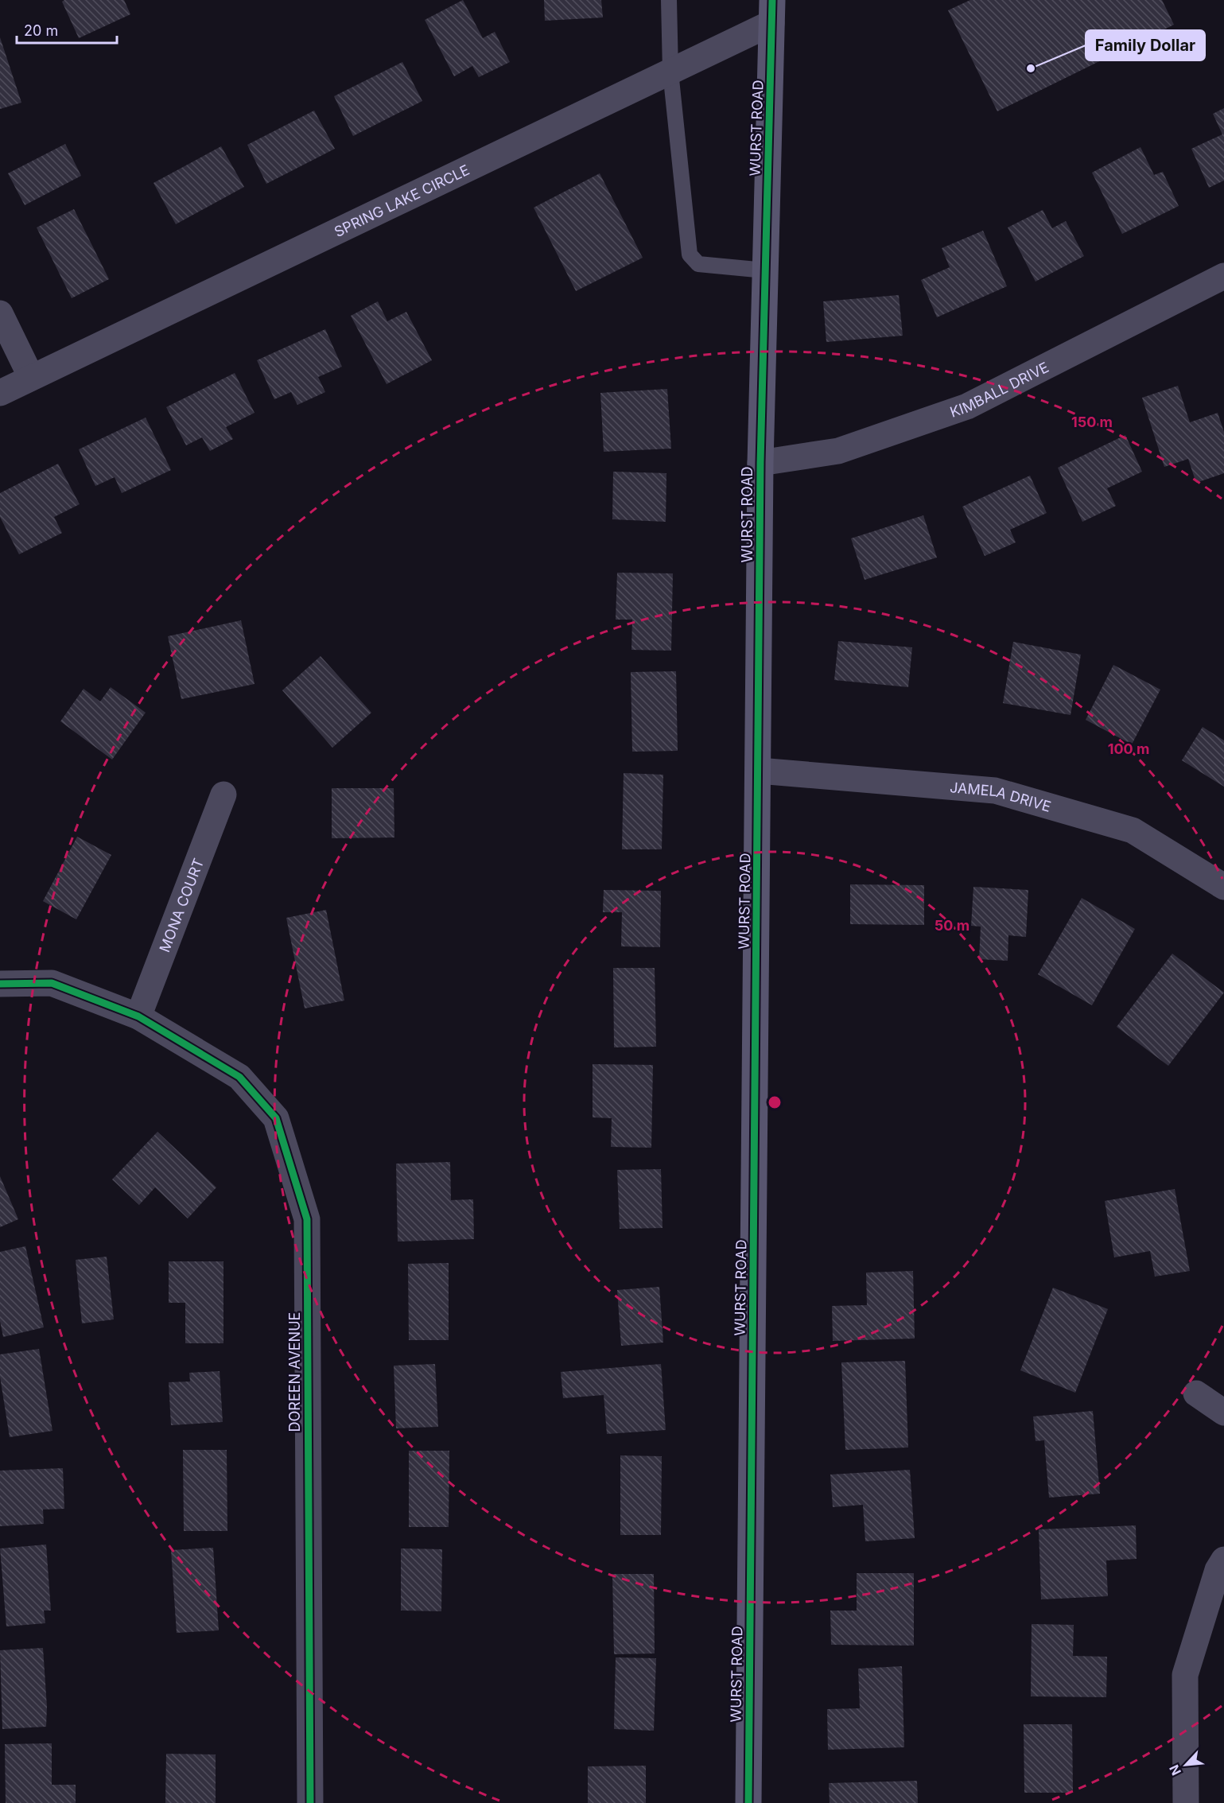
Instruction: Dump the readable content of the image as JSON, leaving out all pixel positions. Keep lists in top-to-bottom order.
{
  "streets": {
    "street": [
      "WURST ROAD",
      "SPRING LAKE CIRCLE",
      "KIMBALL DRIVE",
      "JAMELA DRIVE",
      "MONA COURT",
      "DOREEN AVENUE"
    ]
  },
  "crossings": [
    ["WURST ROAD", "SPRING LAKE CIRCLE"],
    ["WURST ROAD", "KIMBALL DRIVE"],
    ["WURST ROAD", "JAMELA DRIVE"],
    ["MONA COURT", "DOREEN AVENUE"]
  ],
  "places": ["Family Dollar"],
  "scale_bar": "20 m",
  "north": "bottom left",
  "rings": ["150 m", "100 m", "50 m"]
}
